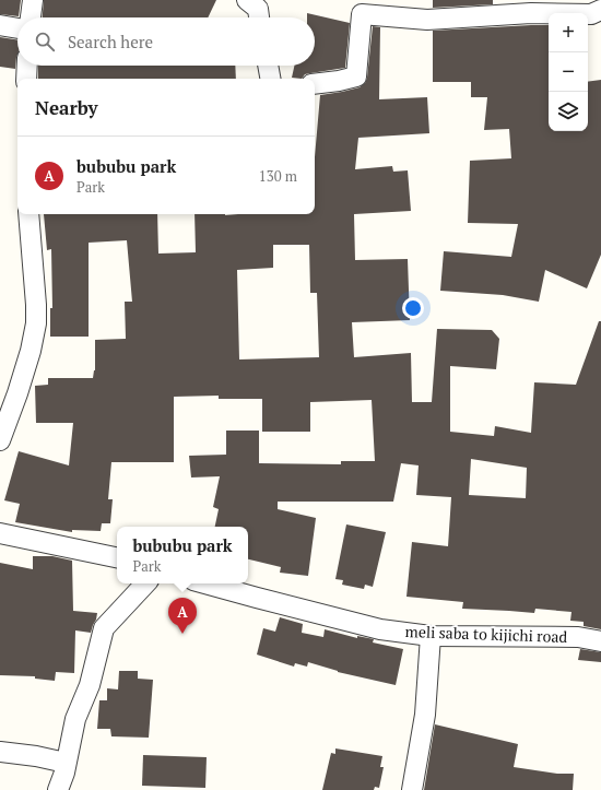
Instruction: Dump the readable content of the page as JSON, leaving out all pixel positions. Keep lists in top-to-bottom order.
{
  "streets": {
    "street": ["meli saba to kijichi road"]
  },
  "page": {
    "map_buttons": ["+", "−"],
    "search": "Search here",
    "heading": "Nearby",
    "list": [
      {
        "mark": "A",
        "name": "bububu park",
        "note": "Park",
        "value": "130 m"
      }
    ],
    "popup": ["bububu park", "Park"],
    "pins": "A"
  }
}
